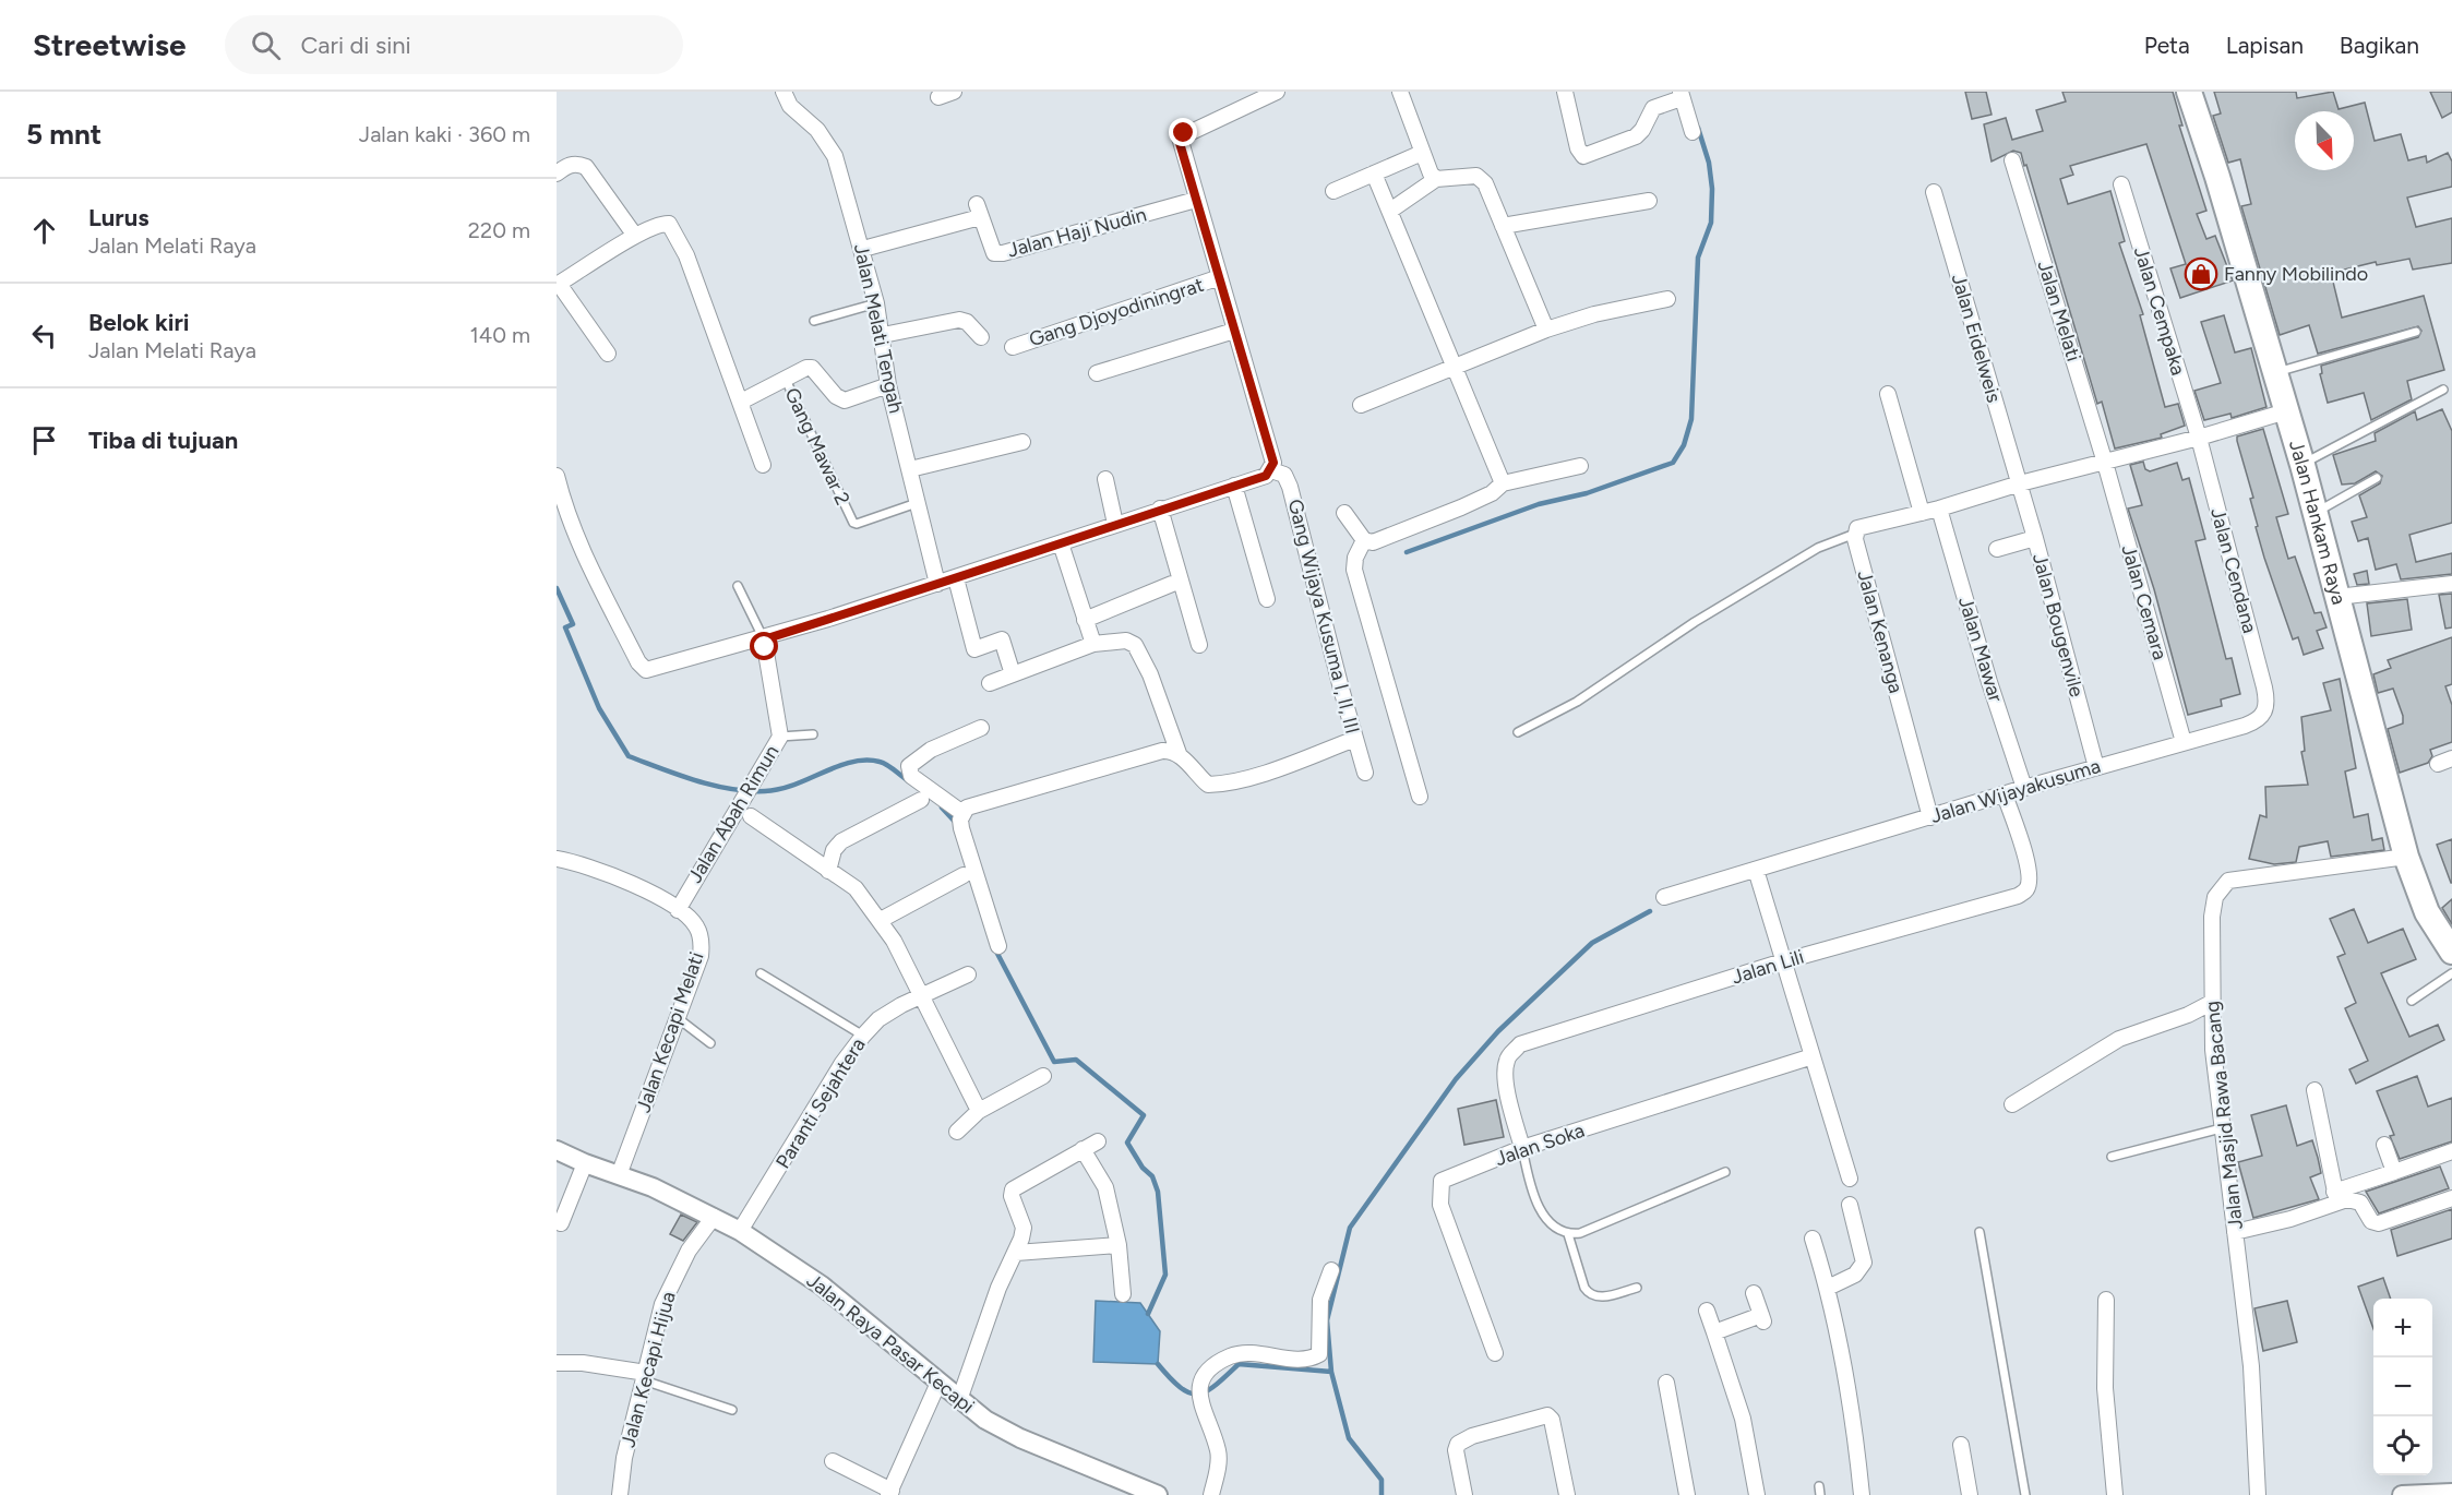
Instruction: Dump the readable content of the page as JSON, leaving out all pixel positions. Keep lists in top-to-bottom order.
{
  "streets": {
    "main road": ["Jalan Hankam Raya"],
    "street": [
      "Jalan Haji Nudin",
      "Jalan Melati",
      "Jalan Cempaka",
      "Gang Djoyodiningrat",
      "Jalan Melati Tengah",
      "Jalan Eidelweis",
      "Jalan Cendana",
      "Jalan Cemara",
      "Gang Wijaya Kusuma I, II, III",
      "Jalan Bougenvile",
      "Jalan Kenanga",
      "Jalan Mawar",
      "Jalan Wijayakusuma",
      "Jalan Abah Rimun",
      "Jalan Lili",
      "Jalan Kecapi Melati",
      "Paranti Sejahtera",
      "Jalan Masjid Rawa Bacang",
      "Jalan Soka",
      "Jalan Raya Pasar Kecapi",
      "Jalan Kecapi Hijua"
    ],
    "lane": ["Gang Mawar 2"]
  },
  "crossings": [
    ["Jalan Haji Nudin", "Jalan Melati Tengah"],
    ["Jalan Melati", "Jalan Cemara"],
    ["Jalan Cempaka", "Jalan Cendana"],
    ["Jalan Melati Tengah", "Gang Mawar 2"],
    ["Jalan Eidelweis", "Jalan Bougenvile"],
    ["Jalan Hankam Raya", "Jalan Masjid Rawa Bacang"],
    ["Jalan Cendana", "Jalan Wijayakusuma"],
    ["Jalan Cemara", "Jalan Wijayakusuma"],
    ["Jalan Bougenvile", "Jalan Wijayakusuma"],
    ["Jalan Kenanga", "Jalan Wijayakusuma"],
    ["Jalan Mawar", "Jalan Wijayakusuma"],
    ["Jalan Wijayakusuma", "Jalan Lili"],
    ["Jalan Abah Rimun", "Jalan Kecapi Melati"],
    ["Jalan Lili", "Jalan Soka"],
    ["Jalan Kecapi Melati", "Jalan Raya Pasar Kecapi"],
    ["Paranti Sejahtera", "Jalan Raya Pasar Kecapi"],
    ["Jalan Raya Pasar Kecapi", "Jalan Kecapi Hijua"]
  ],
  "places": {
    "shop": ["Fanny Mobilindo"]
  },
  "north": "bottom right",
  "page": {
    "header": "Streetwise",
    "search": "Cari di sini",
    "nav": ["Peta", "Lapisan", "Bagikan"],
    "heading": ["5 mnt", "Jalan kaki · 360 m"],
    "list": [
      ["Lurus", "Jalan Melati Raya", "220 m"],
      ["Belok kiri", "Jalan Melati Raya", "140 m"],
      "Tiba di tujuan"
    ],
    "map_buttons": ["+", "−"]
  }
}
